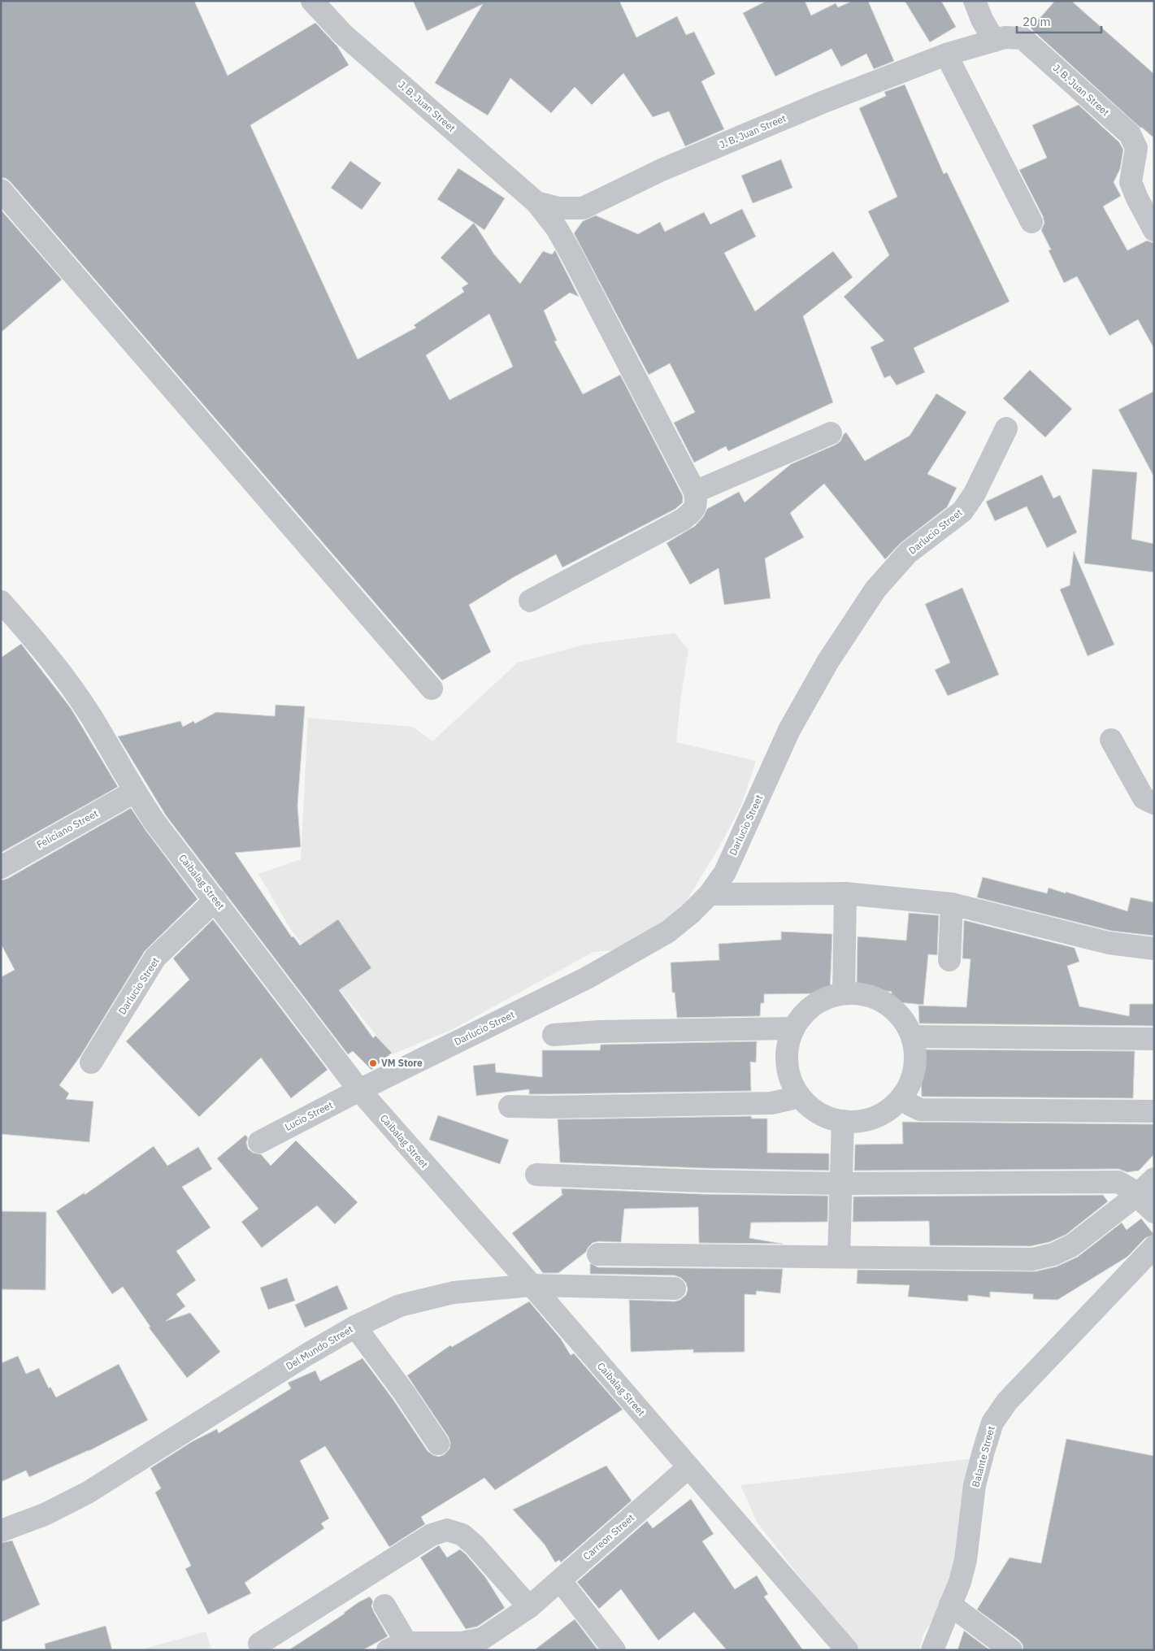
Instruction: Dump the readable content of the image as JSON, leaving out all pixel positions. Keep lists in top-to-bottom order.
{
  "streets": {
    "street": [
      "J. B. Juan Street",
      "Darlucio Street",
      "Feliciano Street",
      "Caibalag Street",
      "Lucio Street",
      "Del Mundo Street",
      "Balante Street",
      "Carreon Street"
    ]
  },
  "crossings": [
    ["Darlucio Street", "Caibalag Street"],
    ["Darlucio Street", "Lucio Street"],
    ["Feliciano Street", "Caibalag Street"],
    ["Caibalag Street", "Lucio Street"],
    ["Caibalag Street", "Del Mundo Street"],
    ["Caibalag Street", "Carreon Street"]
  ],
  "places": ["VM Store"],
  "scale_bar": "20 m"
}
